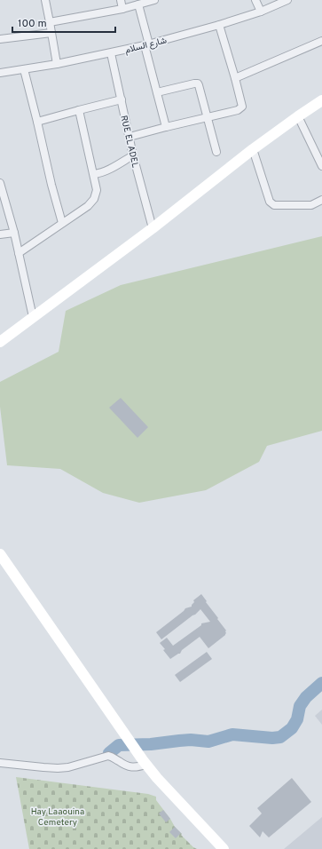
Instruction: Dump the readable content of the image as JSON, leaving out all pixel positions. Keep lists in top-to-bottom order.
{
  "streets": {
    "street": ["شارع السلام", "RUE EL ADEL"]
  },
  "crossings": [
    ["شارع السلام", "RUE EL ADEL"]
  ],
  "parks": ["Hay Laaouina Cemetery"],
  "scale_bar": "100 m"
}
